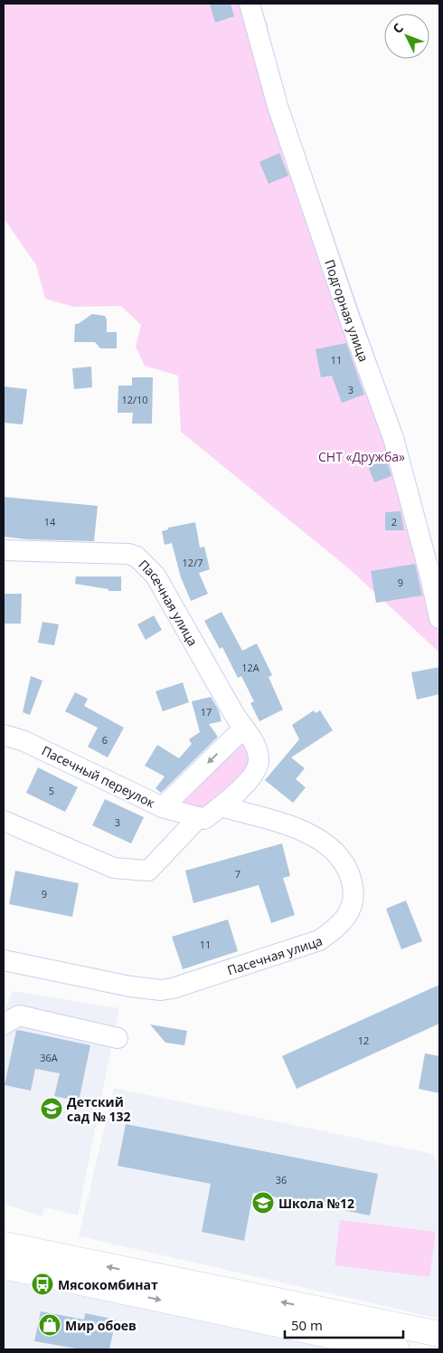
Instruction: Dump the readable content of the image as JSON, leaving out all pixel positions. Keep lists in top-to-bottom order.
{
  "streets": {
    "street": ["Подгорная улица", "Пасечная улица", "Пасечный переулок"]
  },
  "crossings": [
    ["Пасечная улица", "Пасечный переулок"]
  ],
  "one_way": ["Пасечный переулок"],
  "parks": ["СНТ «Дружба»"],
  "places": {
    "school or university": ["Детский сад № 132", "Школа №12"],
    "bus stop": ["Мясокомбинат"],
    "shop": ["Мир обоев"]
  },
  "house_numbers": [
    "11",
    "3",
    "12/10",
    "14",
    "2",
    "12/7",
    "9",
    "12А",
    "17",
    "6",
    "5",
    "3",
    "7",
    "9",
    "11",
    "12",
    "36А",
    "36"
  ],
  "scale_bar": "50 m",
  "north": "top left"
}
